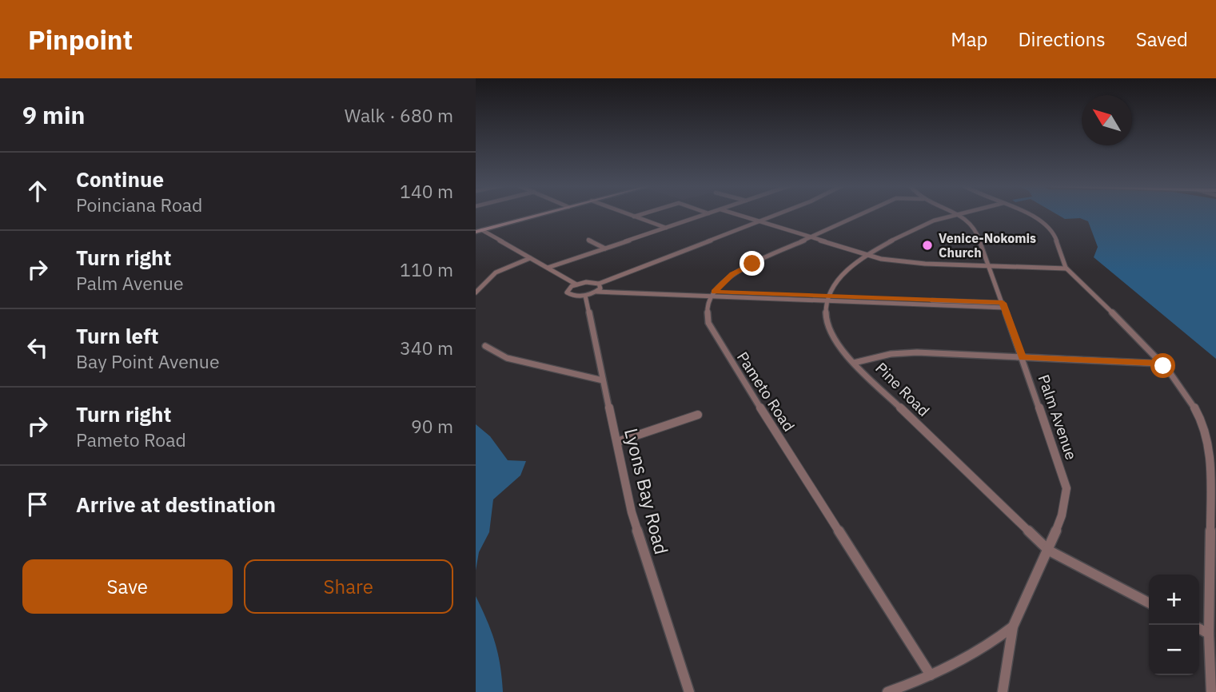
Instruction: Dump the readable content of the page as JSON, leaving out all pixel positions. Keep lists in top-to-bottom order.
{
  "streets": {
    "street": [
      "Pine Road",
      "Pameto Road",
      "Palm Avenue",
      "Lyons Bay Road"
    ]
  },
  "crossings": [
    ["Pine Road", "Palm Avenue"]
  ],
  "places": ["Venice-Nokomis Church"],
  "north": "top left",
  "page": {
    "header": "Pinpoint",
    "nav": ["Map", "Directions", "Saved"],
    "heading": ["9 min", "Walk · 680 m"],
    "list": [
      ["Continue", "Poinciana Road", "140 m"],
      ["Turn right", "Palm Avenue", "110 m"],
      ["Turn left", "Bay Point Avenue", "340 m"],
      ["Turn right", "Pameto Road", "90 m"],
      "Arrive at destination"
    ],
    "buttons": ["Save", "Share"],
    "map_buttons": ["+", "−"]
  }
}
